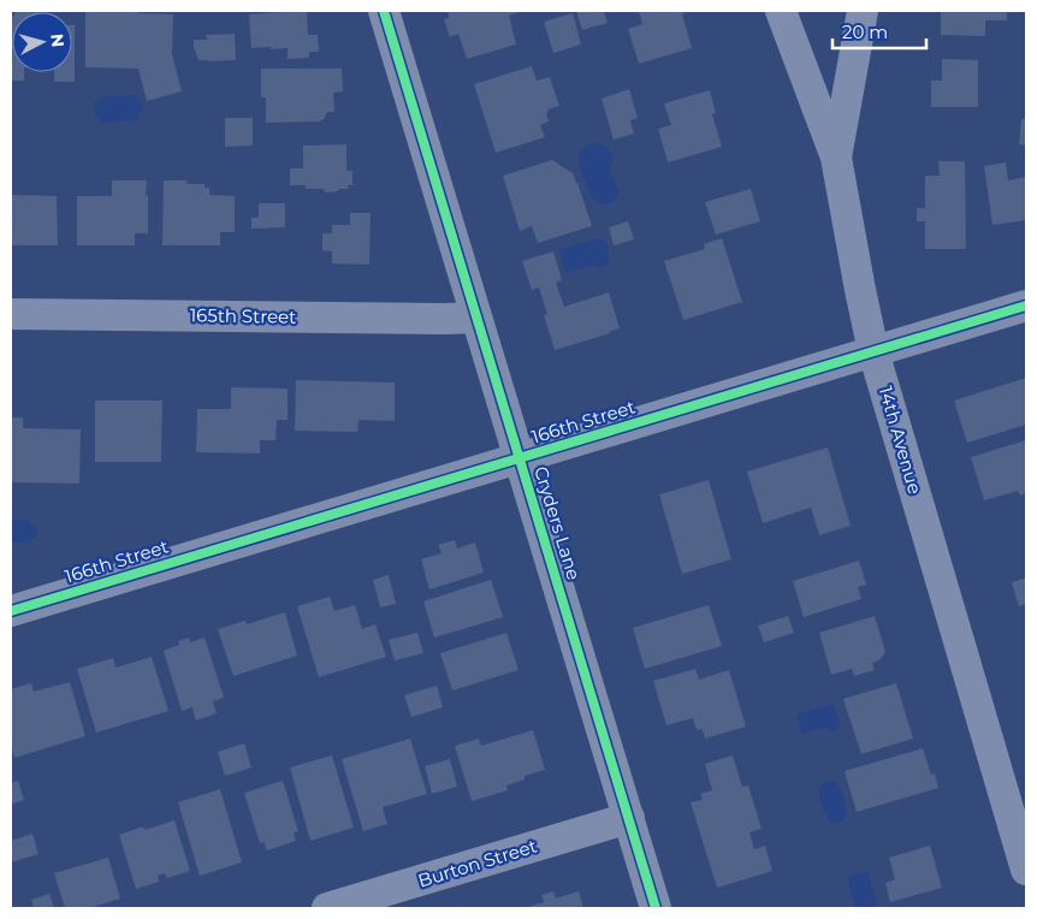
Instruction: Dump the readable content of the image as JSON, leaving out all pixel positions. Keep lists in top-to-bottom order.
{
  "streets": {
    "street": [
      "165th Street",
      "166th Street",
      "14th Avenue",
      "Cryders Lane",
      "Burton Street"
    ]
  },
  "crossings": [
    ["165th Street", "Cryders Lane"],
    ["166th Street", "14th Avenue"],
    ["166th Street", "Cryders Lane"],
    ["Cryders Lane", "Burton Street"]
  ],
  "scale_bar": "20 m",
  "north": "right"
}
